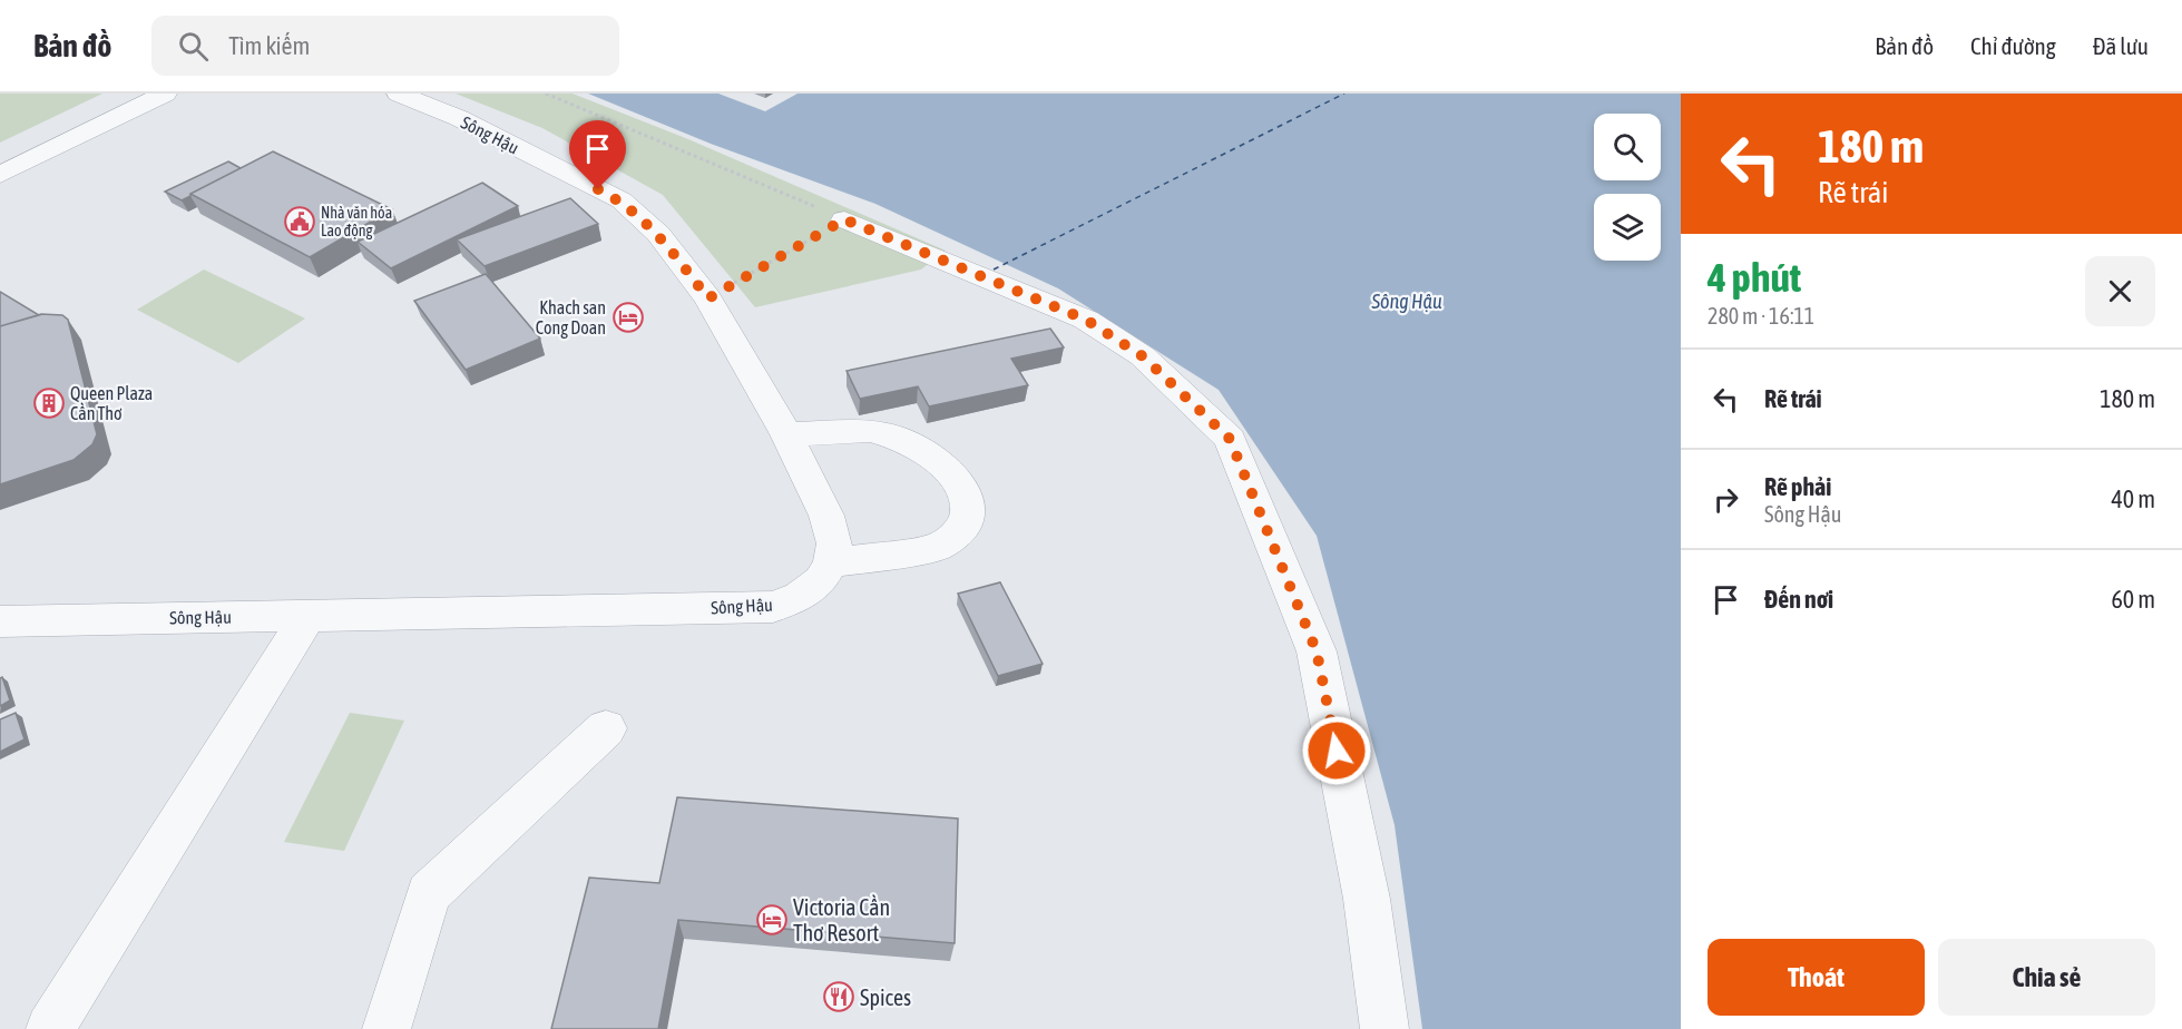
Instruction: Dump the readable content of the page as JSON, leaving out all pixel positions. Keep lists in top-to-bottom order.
{
  "streets": {
    "street": ["Sông Hậu"]
  },
  "water": ["Sông Hậu"],
  "places": {
    "public building": ["Nhà văn hóa Lao động"],
    "hotel": ["Khach san Cong Doan", "Victoria Cần Thơ Resort"],
    "building": ["Queen Plaza Cần Thơ"],
    "restaurant": ["Spices"]
  },
  "page": {
    "header": "Bản đồ",
    "search": "Tìm kiếm",
    "nav": ["Bản đồ", "Chỉ đường", "Đã lưu"],
    "turn": ["180 m", "Rẽ trái"],
    "heading": ["4 phút", "280 m · 16:11"],
    "list": [
      {
        "name": "Rẽ trái",
        "value": "180 m"
      },
      {
        "name": "Rẽ phải",
        "note": "Sông Hậu",
        "value": "40 m"
      },
      {
        "name": "Đến nơi",
        "value": "60 m"
      }
    ],
    "buttons": ["Thoát", "Chia sẻ"]
  }
}
